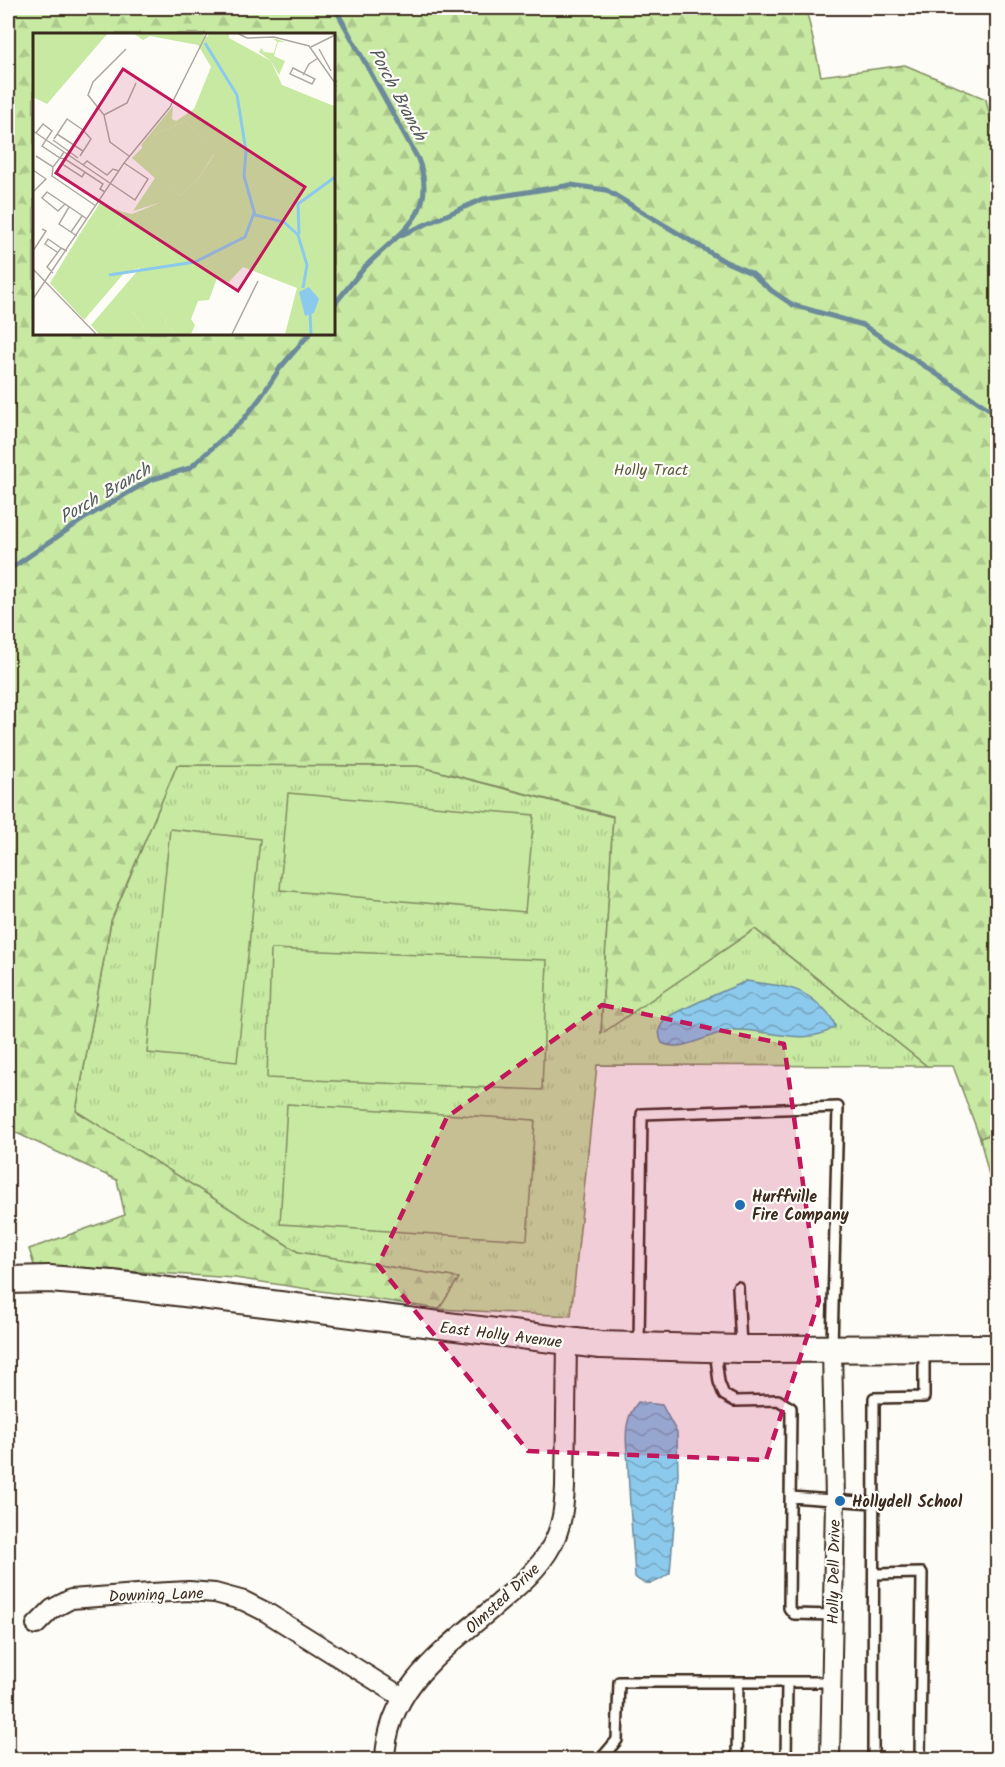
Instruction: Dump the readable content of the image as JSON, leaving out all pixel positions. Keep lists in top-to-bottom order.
{
  "streets": {
    "street": [
      "East Holly Avenue",
      "Holly Dell Drive",
      "Downing Lane",
      "Olmsted Drive"
    ]
  },
  "crossings": [
    ["East Holly Avenue", "Holly Dell Drive"],
    ["East Holly Avenue", "Olmsted Drive"],
    ["Downing Lane", "Olmsted Drive"]
  ],
  "water": ["Porch Branch"],
  "parks": ["Holly Tract"],
  "places": ["Hurffville Fire Company", "Hollydell School"]
}
